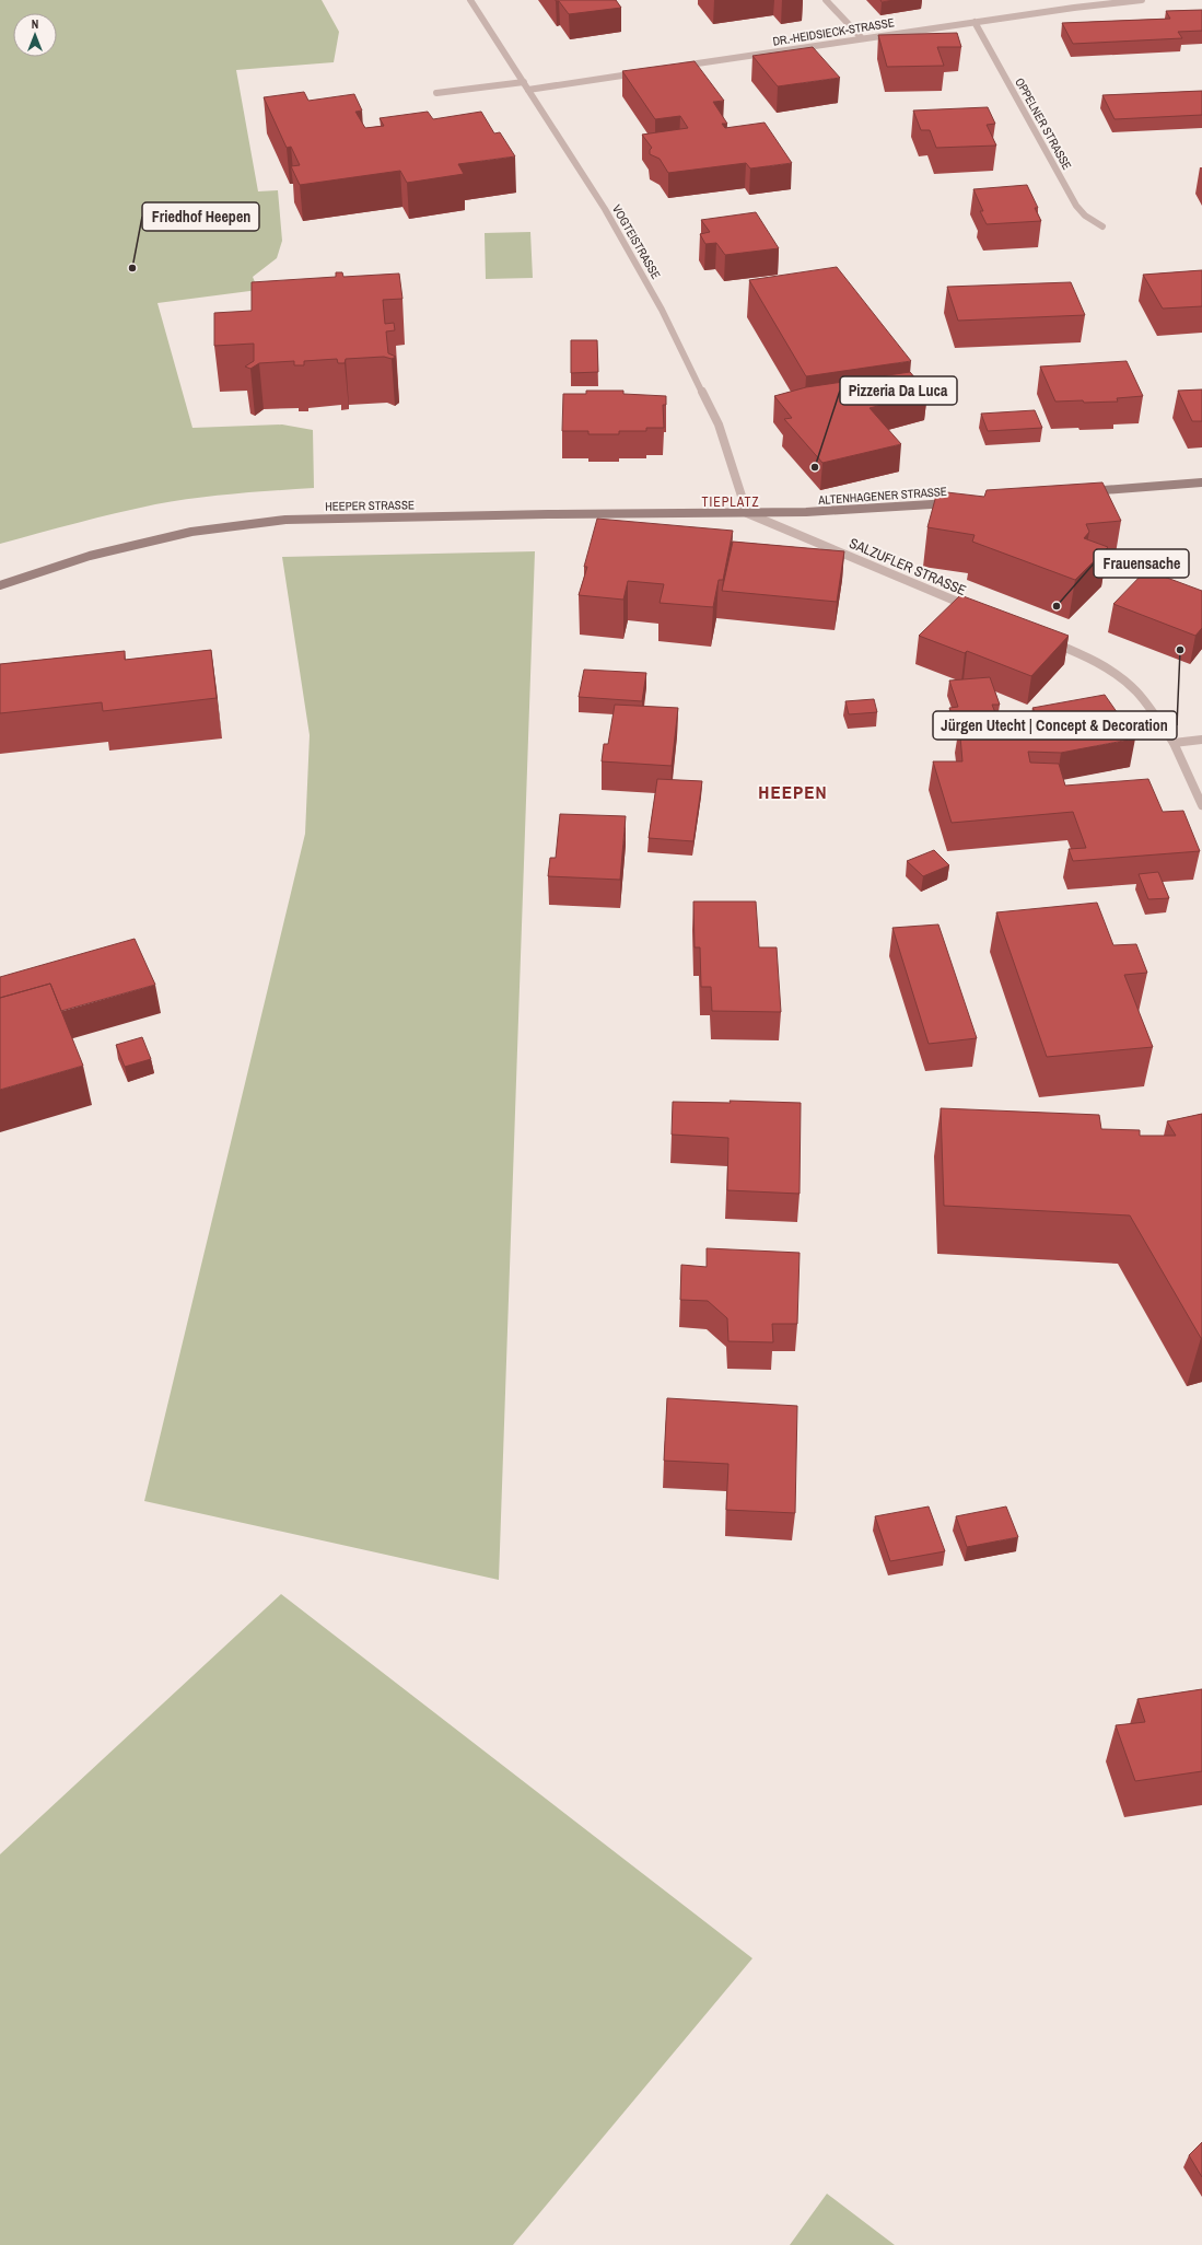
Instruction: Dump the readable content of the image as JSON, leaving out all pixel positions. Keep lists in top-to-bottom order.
{
  "streets": {
    "main road": ["ALTENHAGENER STRASSE", "HEEPER STRASSE"],
    "street": [
      "DR.-HEIDSIECK-STRASSE",
      "OPPELNER STRASSE",
      "VOGTEISTRASSE",
      "SALZUFLER STRASSE"
    ]
  },
  "crossings": [
    ["DR.-HEIDSIECK-STRASSE", "OPPELNER STRASSE"],
    ["VOGTEISTRASSE", "ALTENHAGENER STRASSE"],
    ["VOGTEISTRASSE", "HEEPER STRASSE"],
    ["VOGTEISTRASSE", "SALZUFLER STRASSE"],
    ["ALTENHAGENER STRASSE", "HEEPER STRASSE"],
    ["ALTENHAGENER STRASSE", "SALZUFLER STRASSE"],
    ["HEEPER STRASSE", "SALZUFLER STRASSE"]
  ],
  "districts": ["TIEPLATZ", "HEEPEN"],
  "places": [
    "Friedhof Heepen",
    "Pizzeria Da Luca",
    "Frauensache",
    "Jürgen Utecht | Concept & Decoration"
  ],
  "north": "top"
}
